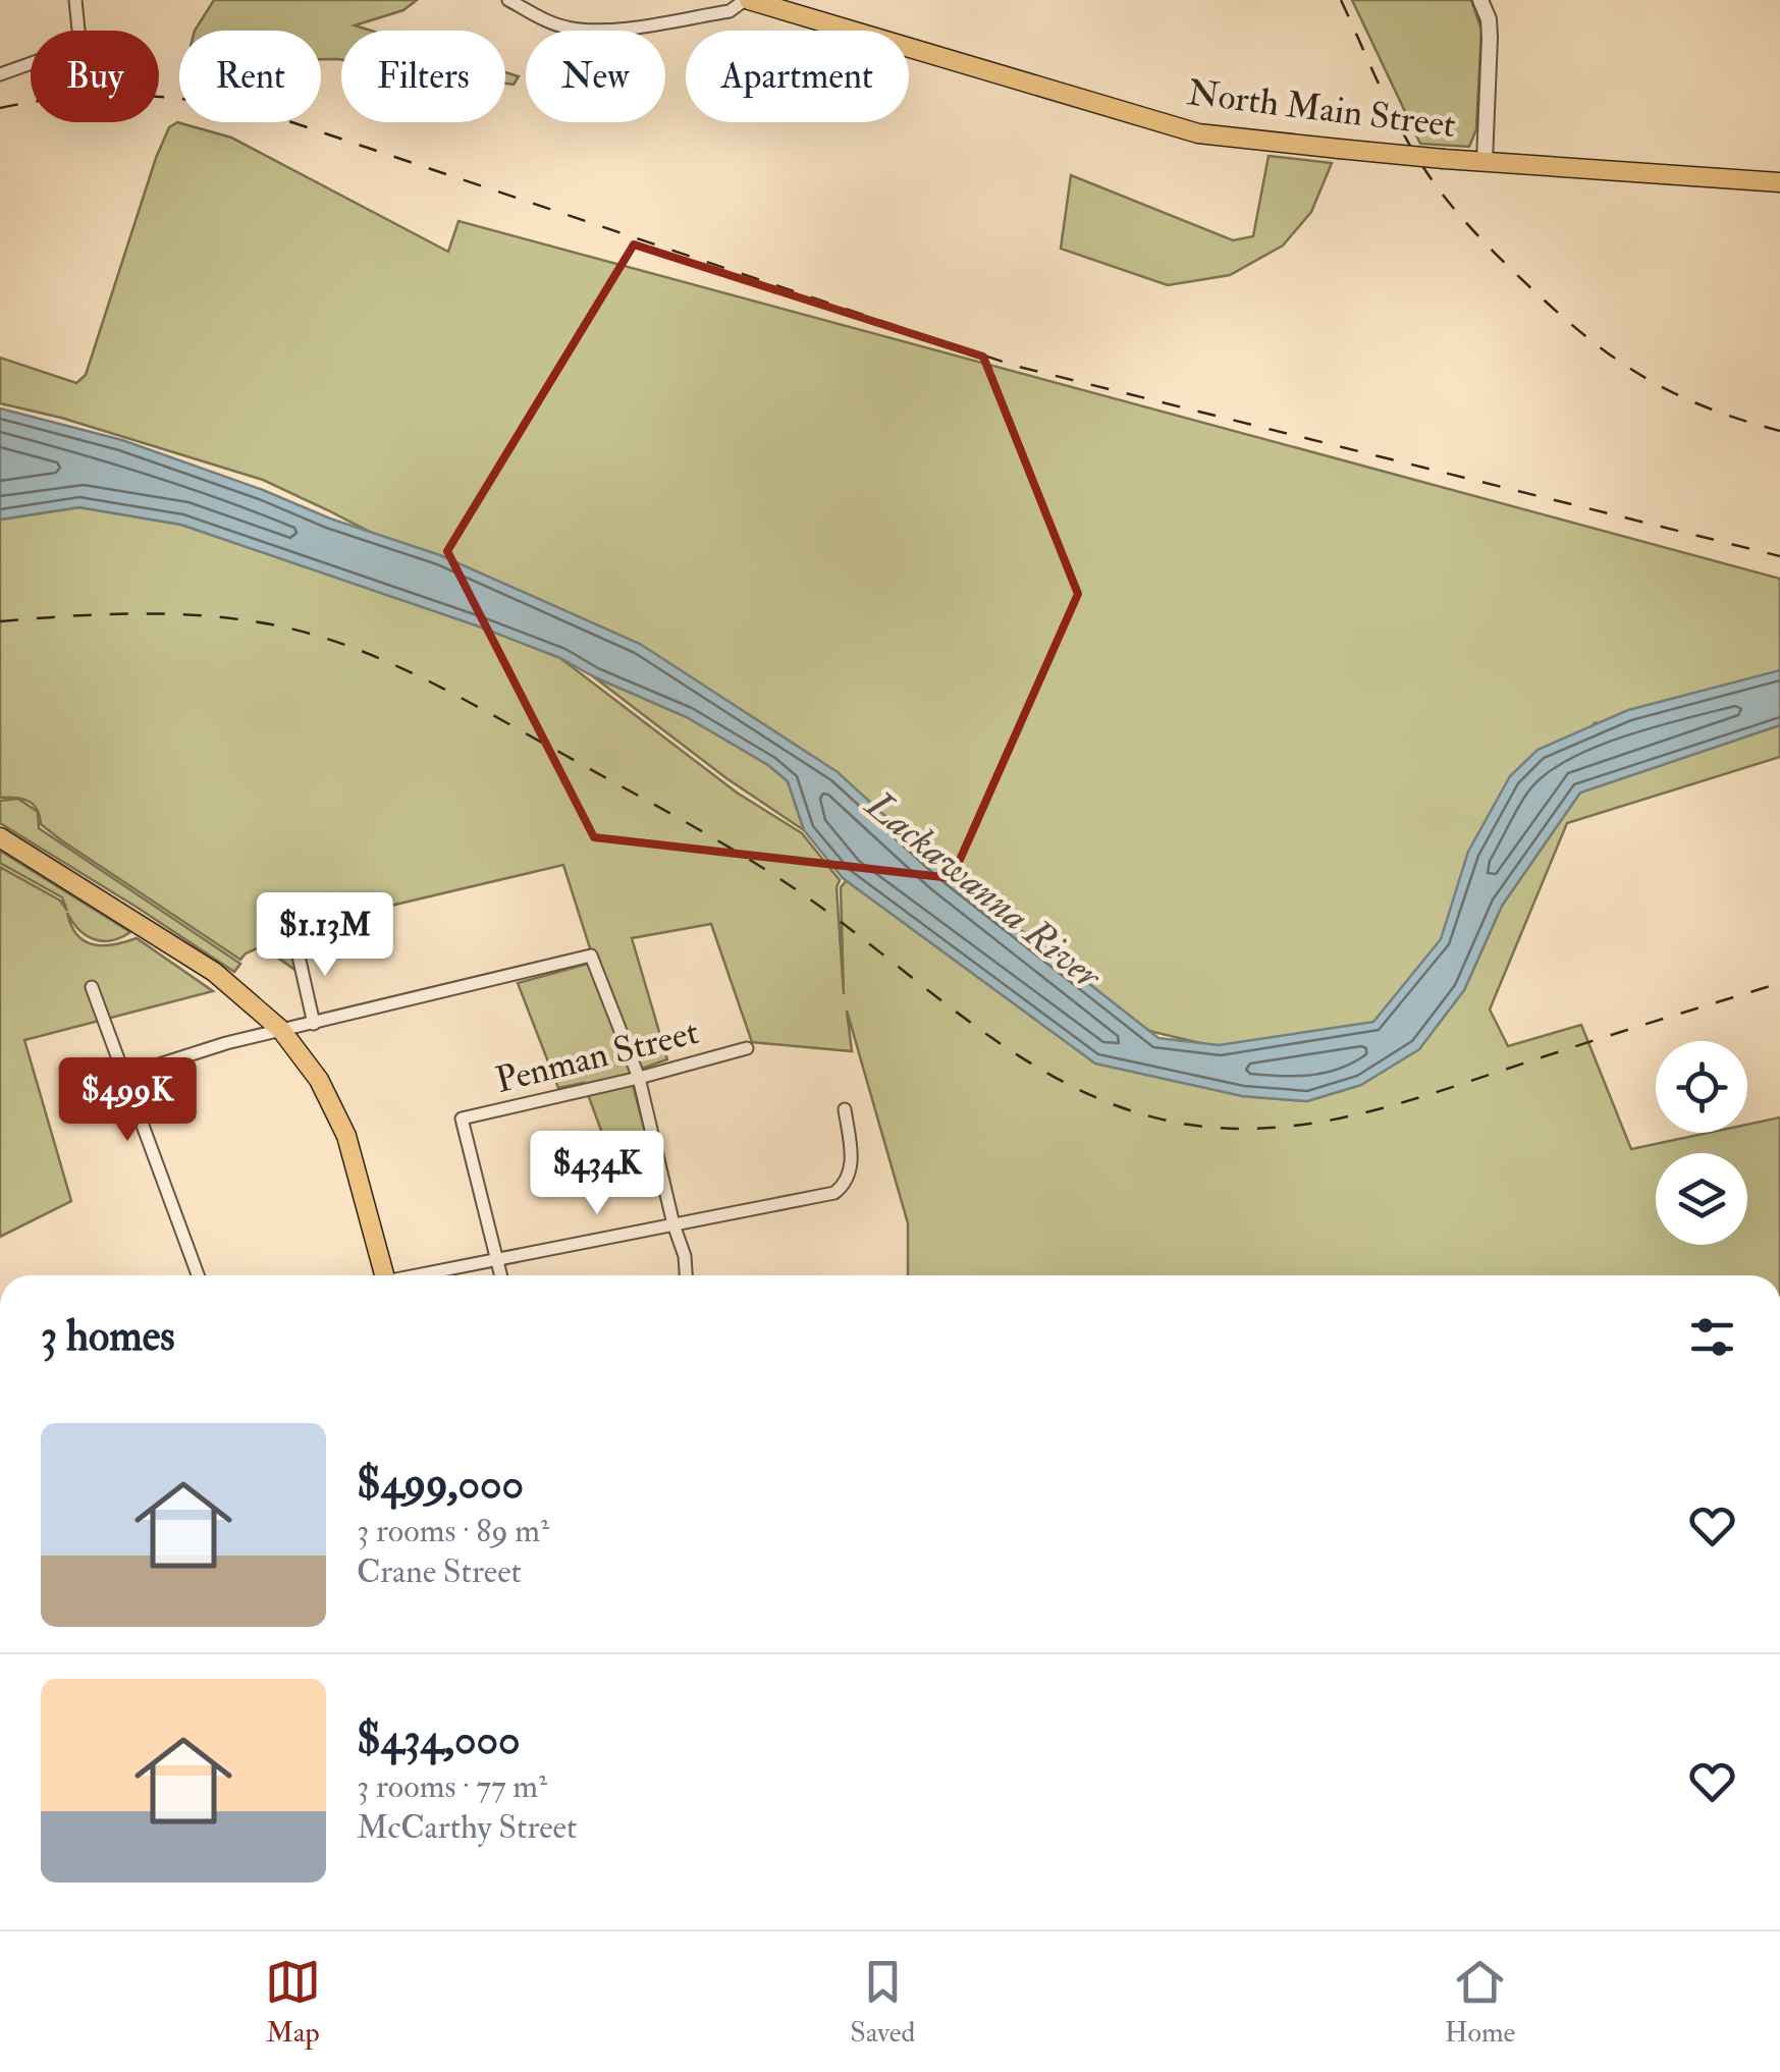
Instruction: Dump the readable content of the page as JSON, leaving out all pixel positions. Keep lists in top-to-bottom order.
{
  "streets": {
    "main road": ["North Main Street"],
    "street": ["Penman Street"]
  },
  "water": ["Lackawanna River"],
  "page": {
    "chip": [
      "Buy",
      "Rent",
      "Filters",
      "New",
      "Apartment"
    ],
    "price": ["$1.13M", "$499K", "$434K"],
    "heading": "3 homes",
    "list": [
      {
        "name": "$499,000",
        "note": "3 rooms · 89 m² · Crane Street"
      },
      {
        "name": "$434,000",
        "note": "3 rooms · 77 m² · McCarthy Street"
      }
    ],
    "tabs": ["Map", "Saved", "Home"]
  }
}
